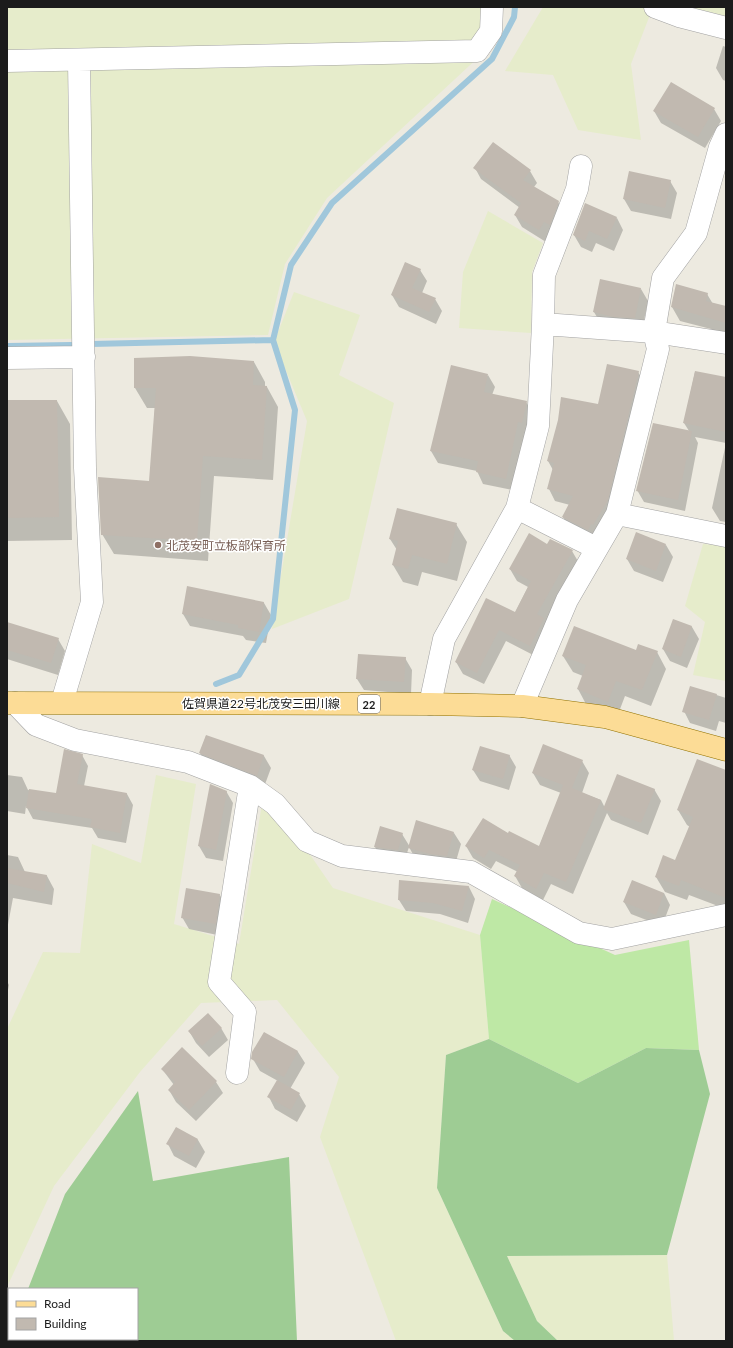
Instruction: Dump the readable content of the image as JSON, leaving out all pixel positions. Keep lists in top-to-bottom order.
{
  "streets": {
    "main road": ["佐賀県道22号北茂安三田川線", "22"]
  },
  "places": ["北茂安町立板部保育所"],
  "legend": ["Road", "Building"]
}
